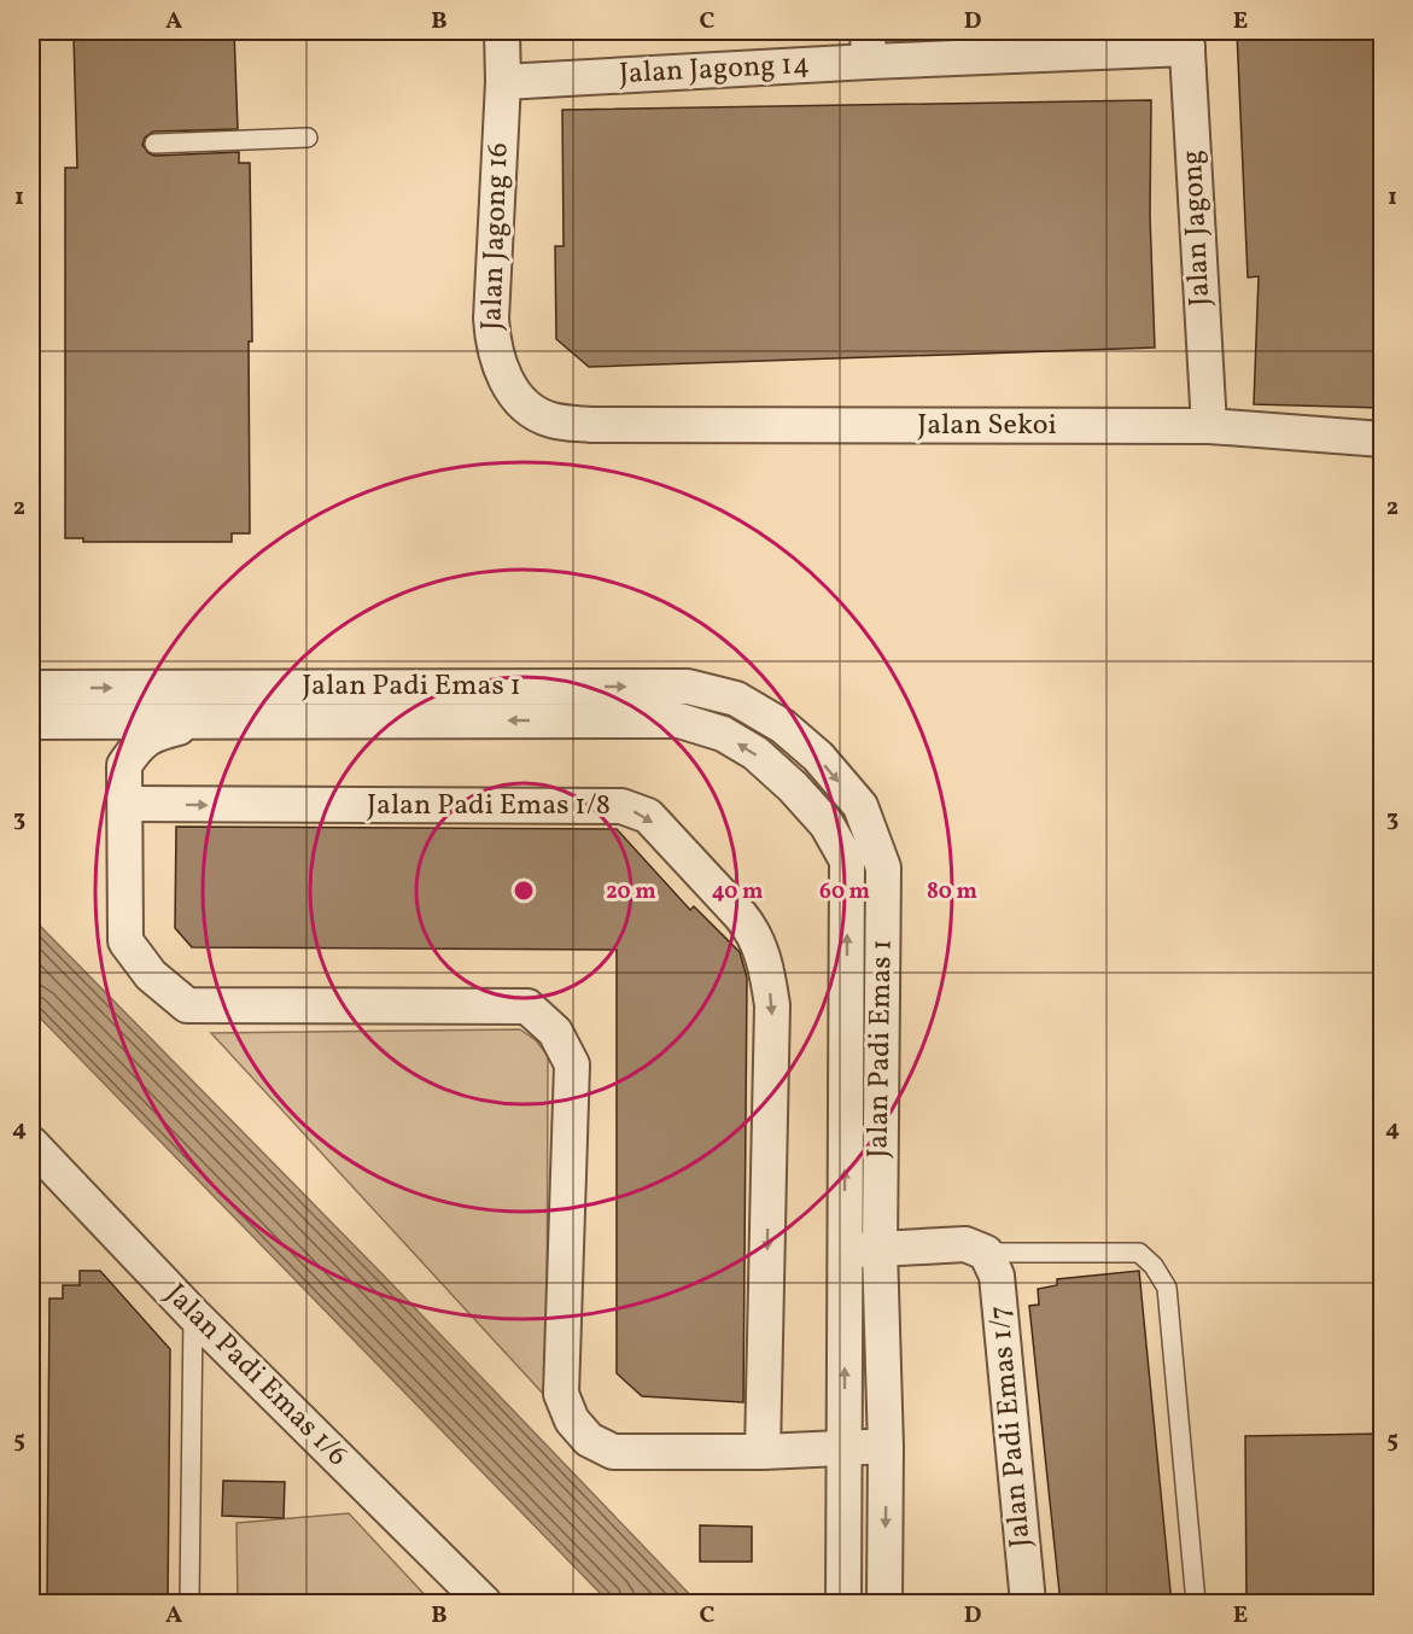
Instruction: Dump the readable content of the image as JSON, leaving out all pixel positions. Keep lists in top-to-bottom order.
{
  "streets": {
    "street": [
      "Jalan Jagong 14",
      "Jalan Jagong",
      "Jalan Jagong 16",
      "Jalan Sekoi",
      "Jalan Padi Emas 1",
      "Jalan Padi Emas 1/8",
      "Jalan Padi Emas 1/6",
      "Jalan Padi Emas 1/7"
    ]
  },
  "crossings": [
    ["Jalan Jagong 14", "Jalan Jagong"],
    ["Jalan Jagong 14", "Jalan Jagong 16"],
    ["Jalan Jagong", "Jalan Sekoi"],
    ["Jalan Jagong 16", "Jalan Sekoi"]
  ],
  "grid": {
    "columns": [
      "A",
      "B",
      "C",
      "D",
      "E"
    ],
    "rows": [
      "1",
      "2",
      "3",
      "4",
      "5"
    ]
  },
  "rings": [
    "20 m",
    "40 m",
    "60 m",
    "80 m"
  ]
}
